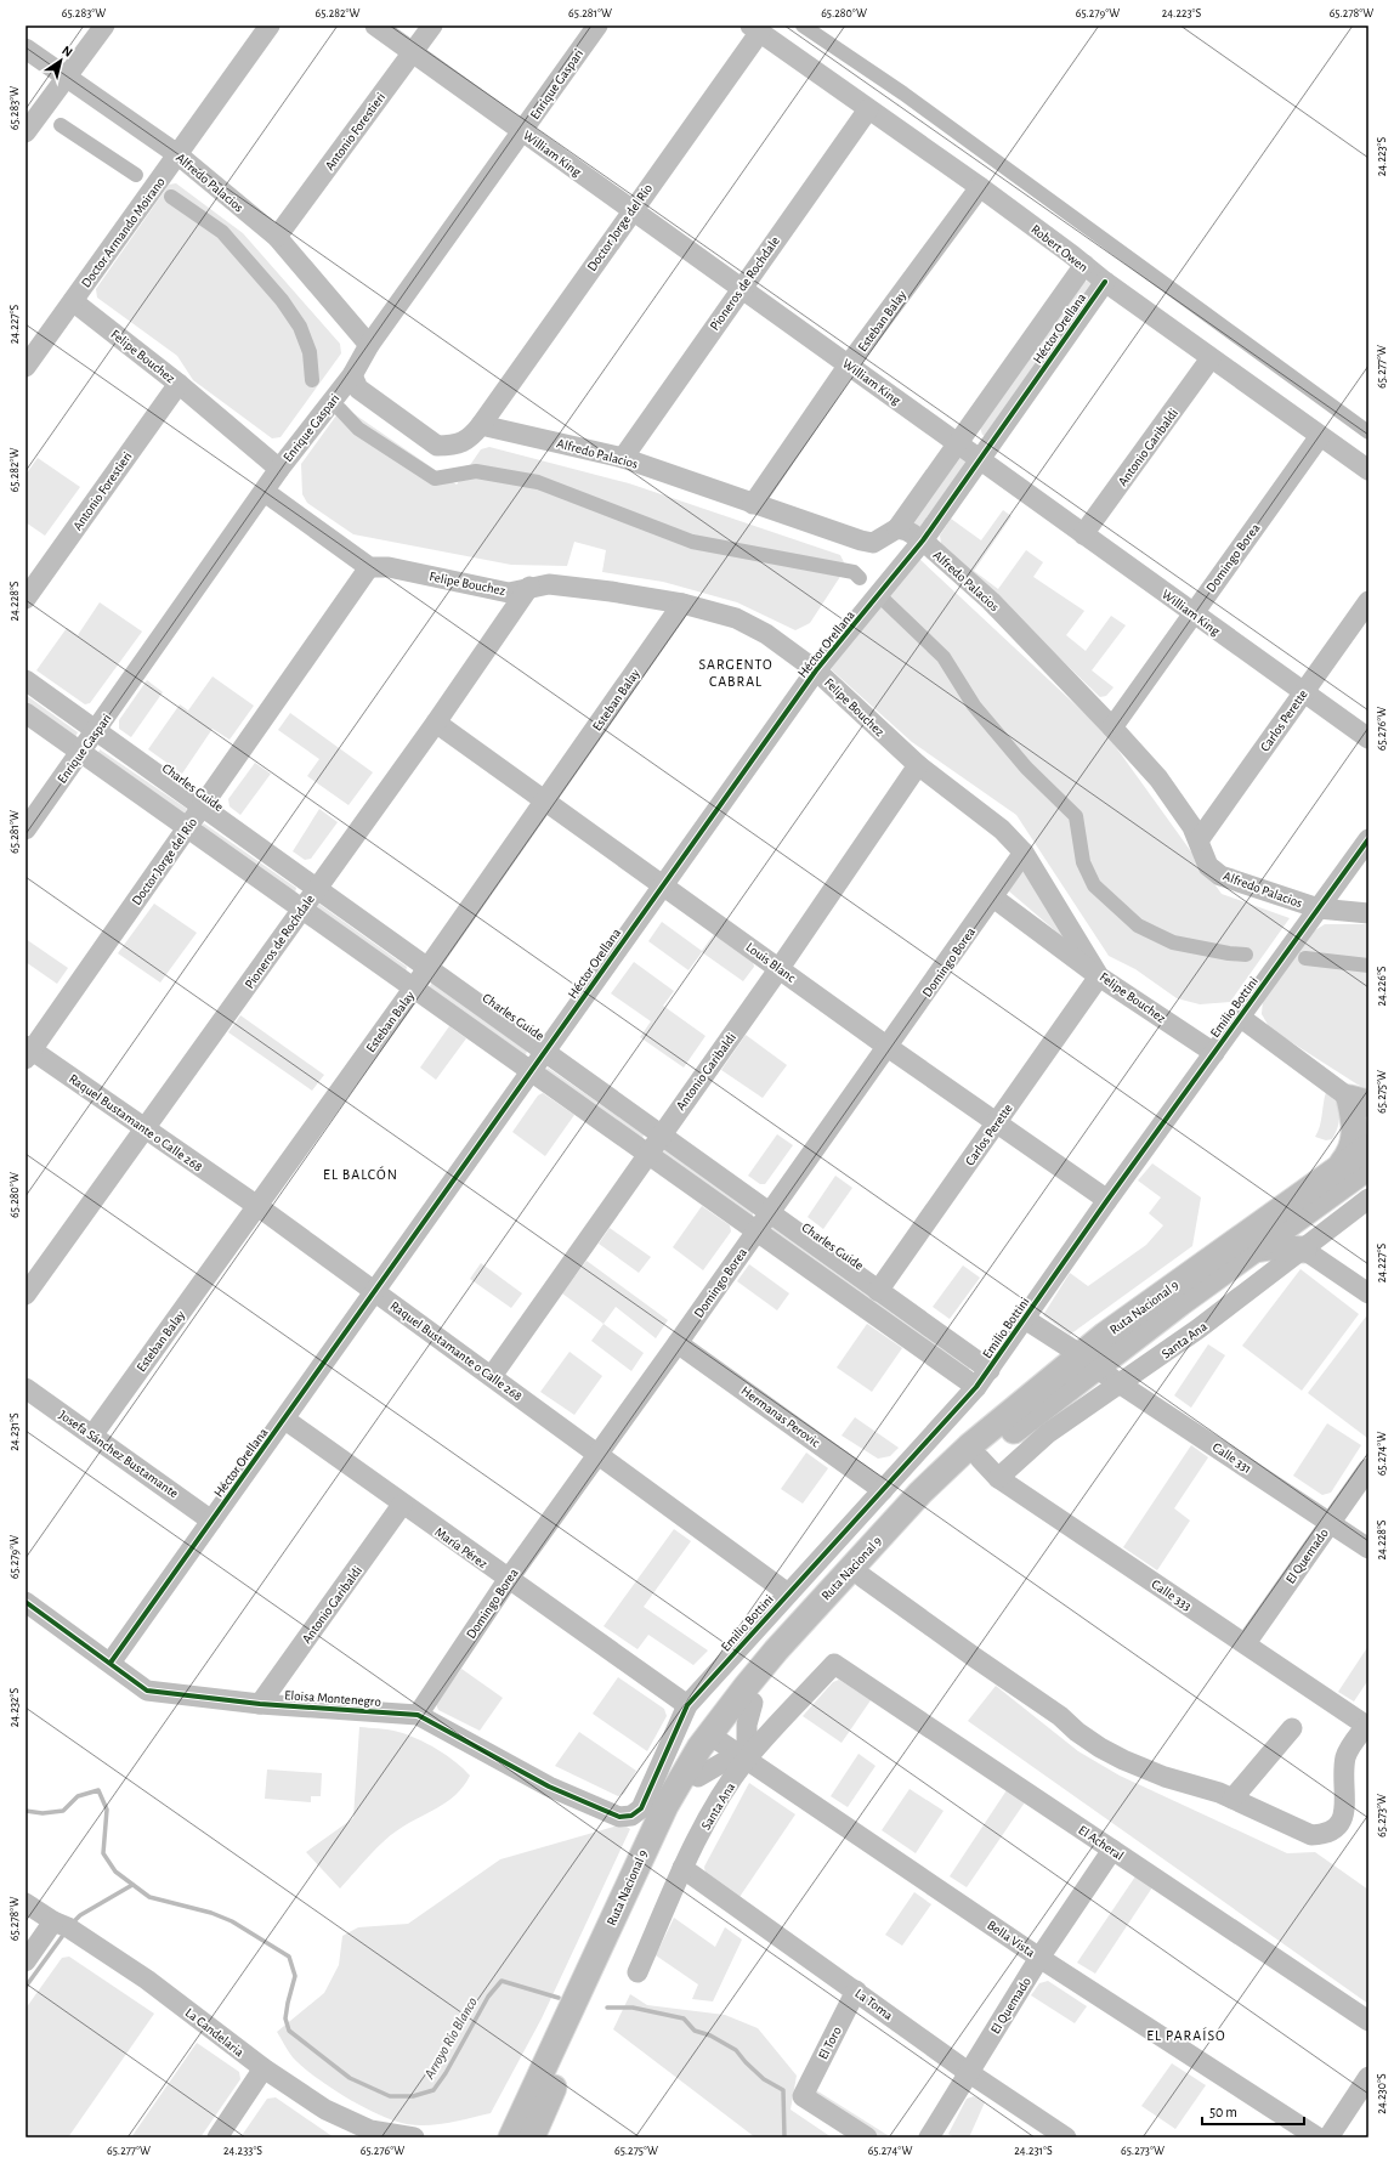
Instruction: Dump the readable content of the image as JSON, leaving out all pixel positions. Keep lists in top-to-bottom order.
{
  "streets": {
    "main road": ["Ruta Nacional 9"],
    "street": [
      "Enrique Gaspari",
      "Antonio Forestieri",
      "William King",
      "Alfredo Palacios",
      "Doctor Jorge del Río",
      "Doctor Armando Moirano",
      "Robert Owen",
      "Pioneros de Rochdale",
      "Esteban Balay",
      "Héctor Orellana",
      "Felipe Bouchez",
      "Antonio Garibaldi",
      "Domingo Borea",
      "Carlos Perette",
      "Charles Guide",
      "Louis Blanc",
      "Emilio Bottini",
      "Raquel Bustamante o Calle 268",
      "Santa Ana",
      "Hermanas Perovic",
      "Josefa Sánchez Bustamante",
      "Calle 331",
      "María Pérez",
      "El Quemado",
      "Calle 333",
      "Eloisa Montenegro",
      "El Acheral",
      "Bella Vista",
      "La Toma",
      "La Candelaria",
      "El Toro"
    ]
  },
  "crossings": [
    ["Enrique Gaspari", "William King"],
    ["Enrique Gaspari", "Alfredo Palacios"],
    ["Enrique Gaspari", "Felipe Bouchez"],
    ["Enrique Gaspari", "Charles Guide"],
    ["Antonio Forestieri", "William King"],
    ["Antonio Forestieri", "Alfredo Palacios"],
    ["Antonio Forestieri", "Felipe Bouchez"],
    ["William King", "Doctor Jorge del Río"],
    ["William King", "Pioneros de Rochdale"],
    ["William King", "Esteban Balay"],
    ["William King", "Héctor Orellana"],
    ["William King", "Antonio Garibaldi"],
    ["William King", "Domingo Borea"],
    ["William King", "Carlos Perette"],
    ["Alfredo Palacios", "Doctor Jorge del Río"],
    ["Alfredo Palacios", "Doctor Armando Moirano"],
    ["Alfredo Palacios", "Pioneros de Rochdale"],
    ["Alfredo Palacios", "Esteban Balay"],
    ["Alfredo Palacios", "Héctor Orellana"],
    ["Alfredo Palacios", "Domingo Borea"],
    ["Alfredo Palacios", "Carlos Perette"],
    ["Alfredo Palacios", "Emilio Bottini"],
    ["Doctor Jorge del Río", "Robert Owen"],
    ["Doctor Jorge del Río", "Felipe Bouchez"],
    ["Doctor Jorge del Río", "Charles Guide"],
    ["Doctor Jorge del Río", "Raquel Bustamante o Calle 268"],
    ["Doctor Armando Moirano", "Felipe Bouchez"],
    ["Robert Owen", "Pioneros de Rochdale"],
    ["Robert Owen", "Esteban Balay"],
    ["Robert Owen", "Héctor Orellana"],
    ["Robert Owen", "Antonio Garibaldi"],
    ["Robert Owen", "Domingo Borea"],
    ["Pioneros de Rochdale", "Felipe Bouchez"],
    ["Pioneros de Rochdale", "Charles Guide"],
    ["Pioneros de Rochdale", "Louis Blanc"],
    ["Pioneros de Rochdale", "Raquel Bustamante o Calle 268"],
    ["Esteban Balay", "Felipe Bouchez"],
    ["Esteban Balay", "Charles Guide"],
    ["Esteban Balay", "Louis Blanc"],
    ["Esteban Balay", "Raquel Bustamante o Calle 268"],
    ["Esteban Balay", "Josefa Sánchez Bustamante"],
    ["Héctor Orellana", "Felipe Bouchez"],
    ["Héctor Orellana", "Charles Guide"],
    ["Héctor Orellana", "Louis Blanc"],
    ["Héctor Orellana", "Raquel Bustamante o Calle 268"],
    ["Héctor Orellana", "Josefa Sánchez Bustamante"],
    ["Héctor Orellana", "María Pérez"],
    ["Héctor Orellana", "Eloisa Montenegro"],
    ["Felipe Bouchez", "Antonio Garibaldi"],
    ["Felipe Bouchez", "Domingo Borea"],
    ["Felipe Bouchez", "Carlos Perette"],
    ["Felipe Bouchez", "Emilio Bottini"],
    ["Antonio Garibaldi", "Charles Guide"],
    ["Antonio Garibaldi", "Louis Blanc"],
    ["Antonio Garibaldi", "Raquel Bustamante o Calle 268"],
    ["Antonio Garibaldi", "María Pérez"],
    ["Antonio Garibaldi", "Eloisa Montenegro"],
    ["Domingo Borea", "Charles Guide"],
    ["Domingo Borea", "Louis Blanc"],
    ["Domingo Borea", "Raquel Bustamante o Calle 268"],
    ["Domingo Borea", "Hermanas Perovic"],
    ["Domingo Borea", "María Pérez"],
    ["Domingo Borea", "Eloisa Montenegro"],
    ["Carlos Perette", "Charles Guide"],
    ["Carlos Perette", "Louis Blanc"],
    ["Charles Guide", "Emilio Bottini"],
    ["Louis Blanc", "Emilio Bottini"],
    ["Emilio Bottini", "Raquel Bustamante o Calle 268"],
    ["Emilio Bottini", "Hermanas Perovic"],
    ["Emilio Bottini", "Calle 331"],
    ["Emilio Bottini", "María Pérez"],
    ["Emilio Bottini", "Eloisa Montenegro"],
    ["Ruta Nacional 9", "Calle 331"],
    ["Ruta Nacional 9", "Calle 333"],
    ["Ruta Nacional 9", "Bella Vista"],
    ["Santa Ana", "Calle 331"],
    ["Santa Ana", "Calle 333"],
    ["Santa Ana", "El Acheral"],
    ["Santa Ana", "Bella Vista"],
    ["Santa Ana", "La Toma"],
    ["Calle 331", "El Quemado"],
    ["El Quemado", "Calle 333"],
    ["El Quemado", "El Acheral"],
    ["El Quemado", "Bella Vista"],
    ["El Quemado", "La Toma"],
    ["La Toma", "El Toro"]
  ],
  "districts": ["SARGENTO CABRAL", "EL BALCÓN", "EL PARAÍSO"],
  "water": ["Arroyo Río Blanco"],
  "scale_bar": "50 m",
  "north": "top right",
  "coordinates": [
    "65.283°W",
    "65.282°W",
    "65.281°W",
    "65.280°W",
    "65.279°W",
    "24.223°S",
    "65.278°W",
    "24.227°S",
    "65.277°W",
    "24.228°S",
    "65.276°W",
    "24.226°S",
    "65.275°W",
    "24.231°S",
    "65.274°W",
    "24.232°S",
    "65.273°W",
    "24.230°S",
    "24.233°S"
  ]
}
